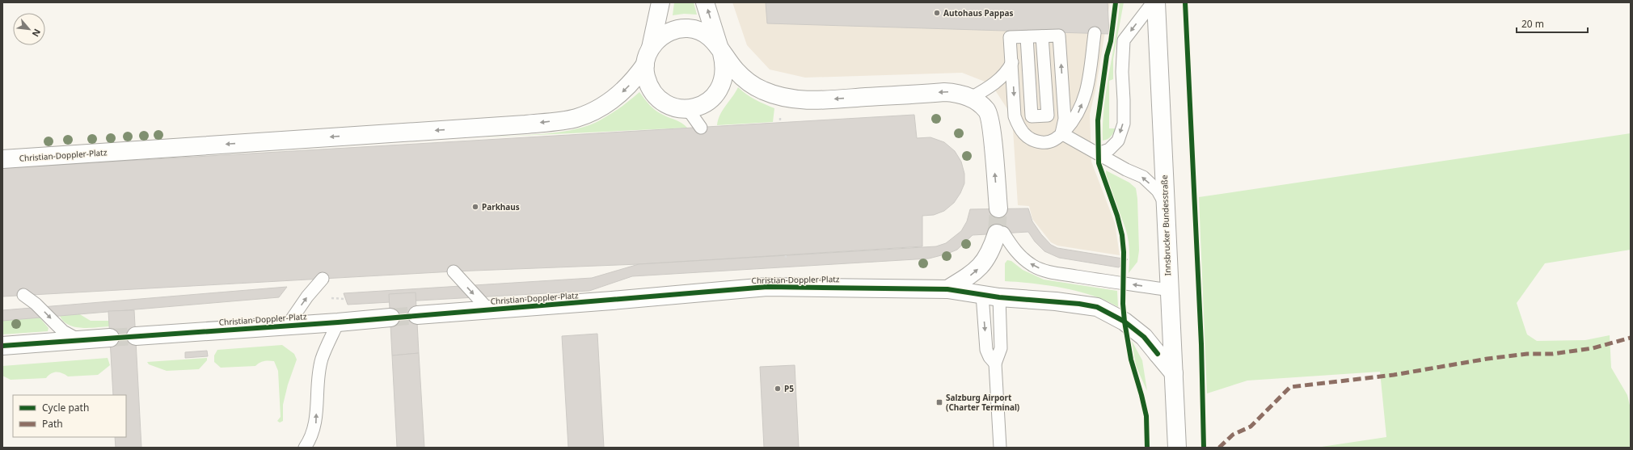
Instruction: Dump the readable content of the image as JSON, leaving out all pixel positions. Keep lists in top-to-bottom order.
{
  "streets": {
    "street": ["Christian-Doppler-Platz", "Innsbrucker Bundesstraße"]
  },
  "crossings": [
    ["Christian-Doppler-Platz", "Innsbrucker Bundesstraße"]
  ],
  "one_way": ["Christian-Doppler-Platz"],
  "places": {
    "other": ["Autohaus Pappas", "Parkhaus", "P5"],
    "transit": ["Salzburg Airport (Charter Terminal)"]
  },
  "legend": ["Cycle path", "Path"],
  "scale_bar": "20 m",
  "north": "bottom right"
}
